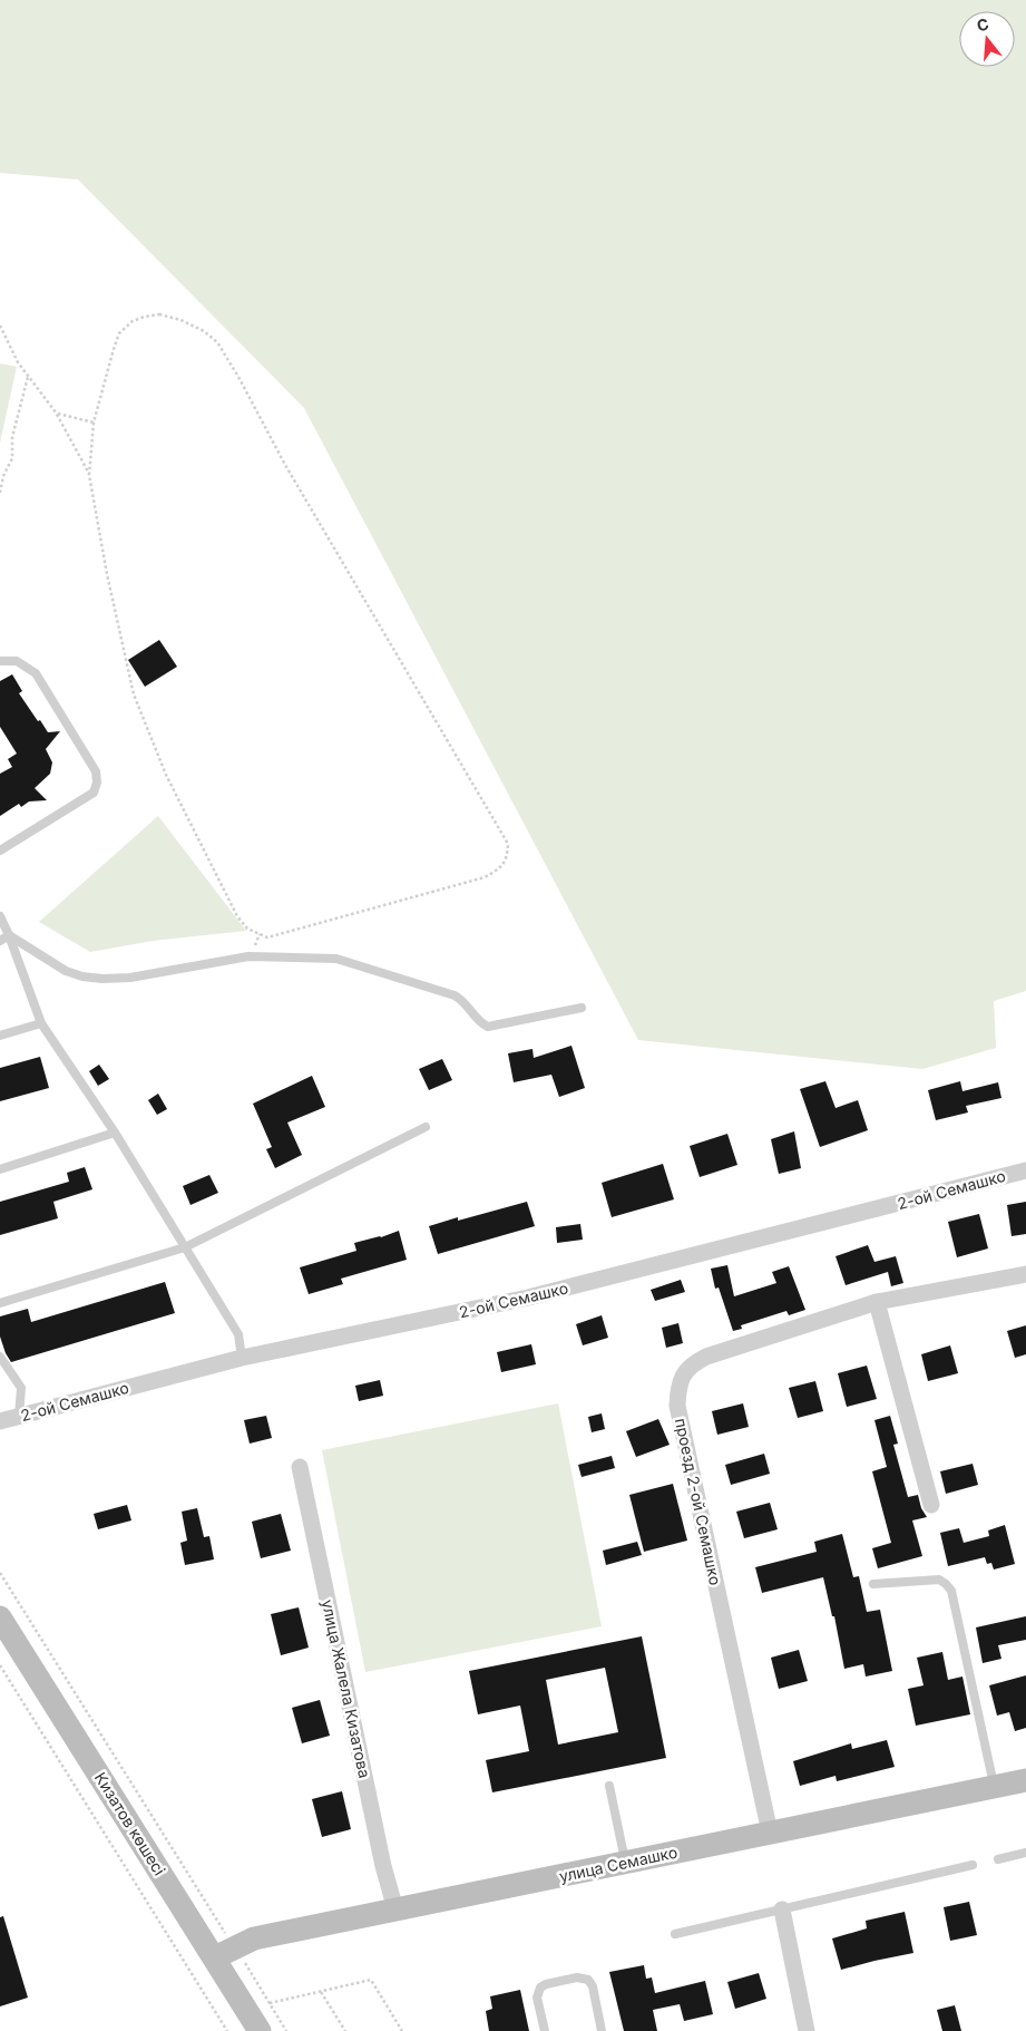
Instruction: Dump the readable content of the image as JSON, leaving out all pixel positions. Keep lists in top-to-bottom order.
{
  "streets": {
    "street": [
      "2-ой Семашко",
      "проезд 2-ой Семашко",
      "улица Жалела Кизатова",
      "Кизатов көшесі",
      "улица Семашко"
    ]
  },
  "crossings": [
    ["проезд 2-ой Семашко", "улица Семашко"],
    ["улица Жалела Кизатова", "улица Семашко"],
    ["Кизатов көшесі", "улица Семашко"]
  ],
  "north": "top"
}
